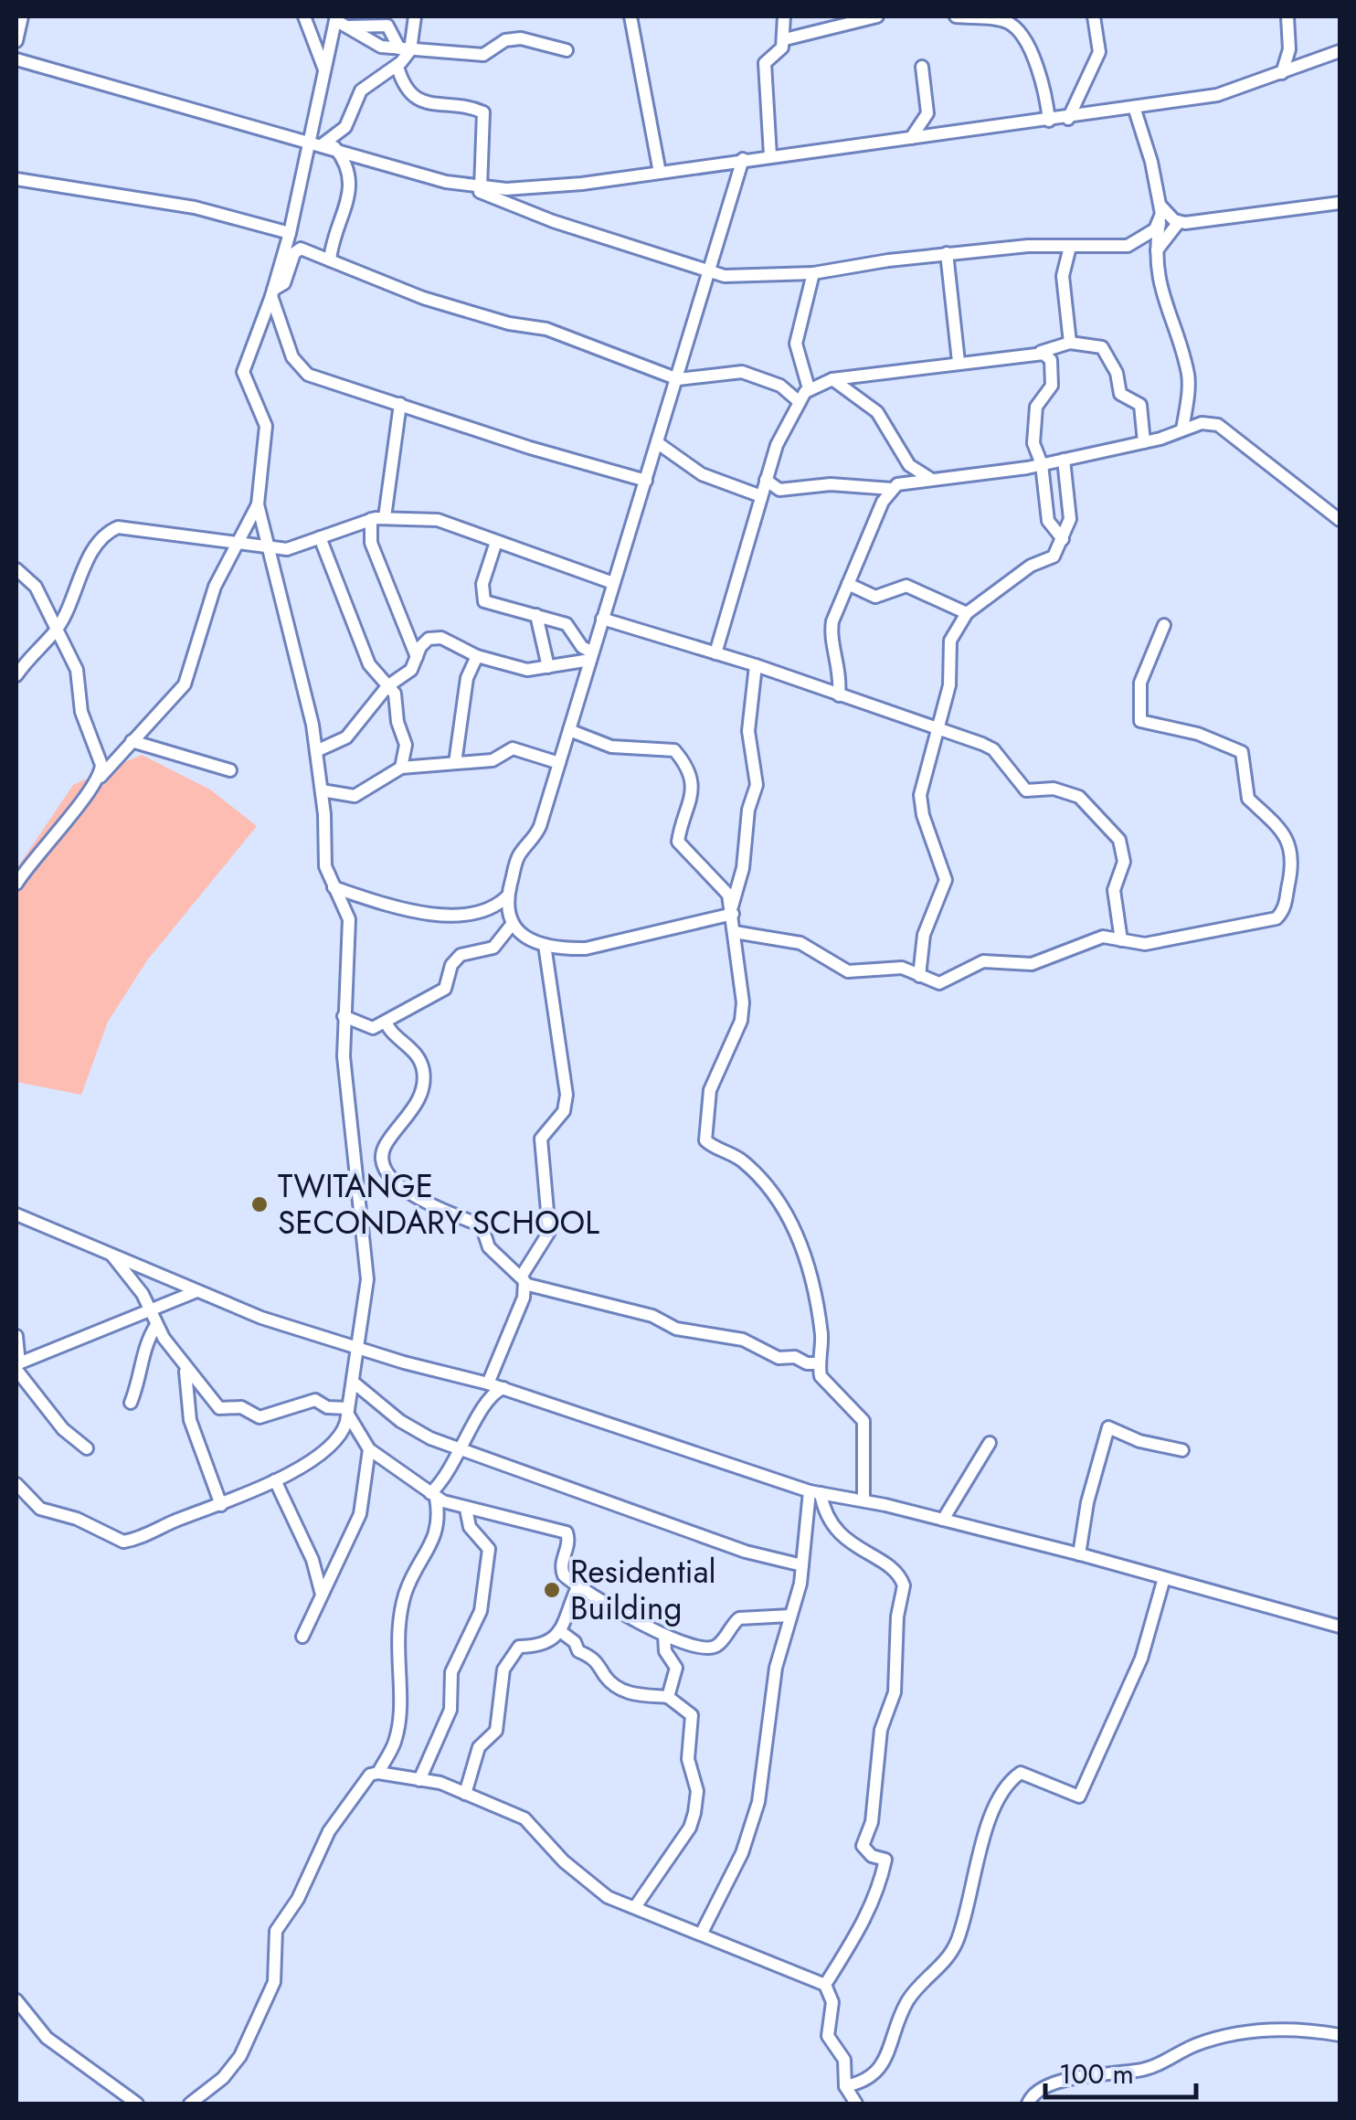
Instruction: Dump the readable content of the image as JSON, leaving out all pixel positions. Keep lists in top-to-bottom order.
{
  "places": ["TWITANGE SECONDARY SCHOOL", "Residential Building"],
  "scale_bar": "100 m"
}
